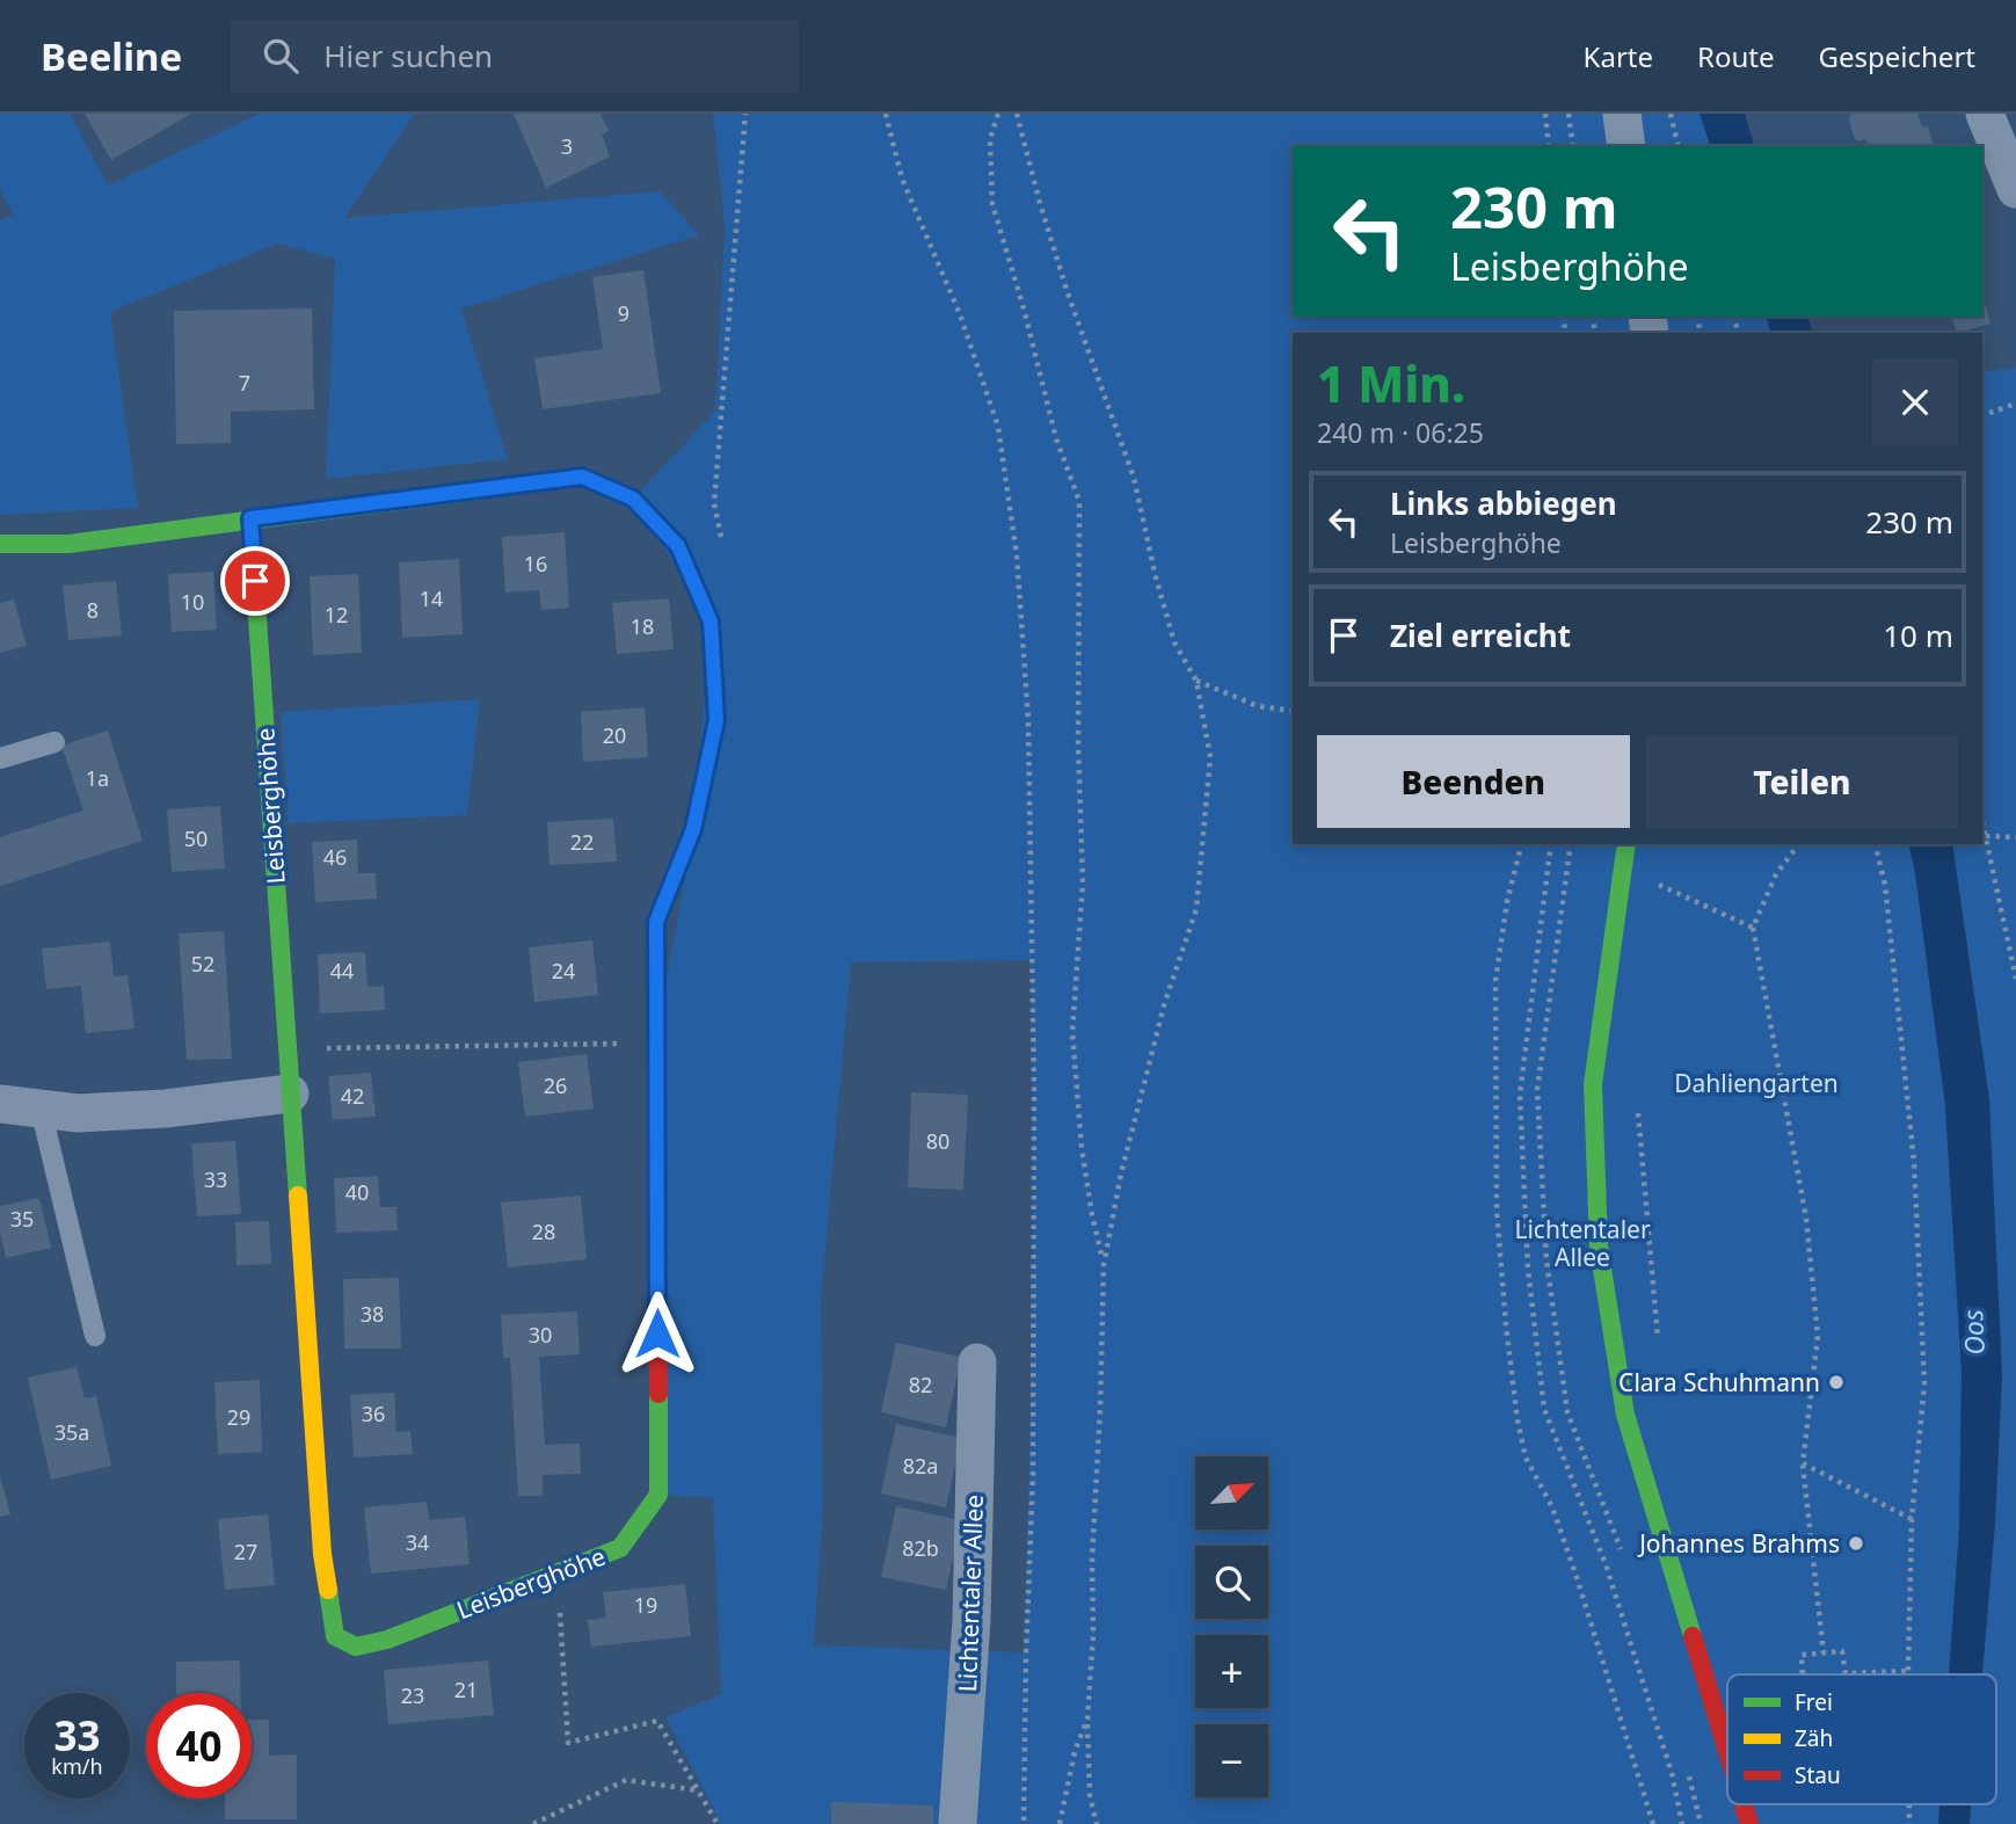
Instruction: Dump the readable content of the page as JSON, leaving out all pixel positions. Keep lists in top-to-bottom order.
{
  "streets": {
    "street": ["Leisberghöhe", "Lichtentaler Allee"]
  },
  "water": ["Oos"],
  "parks": ["Dahliengarten", "Lichtentaler Allee"],
  "places": ["Clara Schuhmann", "Johannes Brahms"],
  "house_numbers": [
    "3",
    "9",
    "7",
    "16",
    "14",
    "10",
    "8",
    "12",
    "18",
    "20",
    "1a",
    "50",
    "22",
    "46",
    "52",
    "44",
    "24",
    "26",
    "42",
    "80",
    "33",
    "40",
    "35",
    "28",
    "38",
    "30",
    "82",
    "36",
    "29",
    "35a",
    "82a",
    "34",
    "82b",
    "27",
    "19",
    "21",
    "23"
  ],
  "legend": ["Frei", "Zäh", "Stau"],
  "north": "top right",
  "page": {
    "header": "Beeline",
    "search": "Hier suchen",
    "nav": ["Karte", "Route", "Gespeichert"],
    "turn": ["230 m", "Leisberghöhe"],
    "heading": ["1 Min.", "240 m · 06:25"],
    "list": [
      {
        "name": "Links abbiegen",
        "note": "Leisberghöhe",
        "value": "230 m"
      },
      {
        "name": "Ziel erreicht",
        "value": "10 m"
      }
    ],
    "buttons": ["Beenden", "Teilen"],
    "map_buttons": ["+", "−"],
    "speed": "33 km/h",
    "limit": "40"
  }
}
